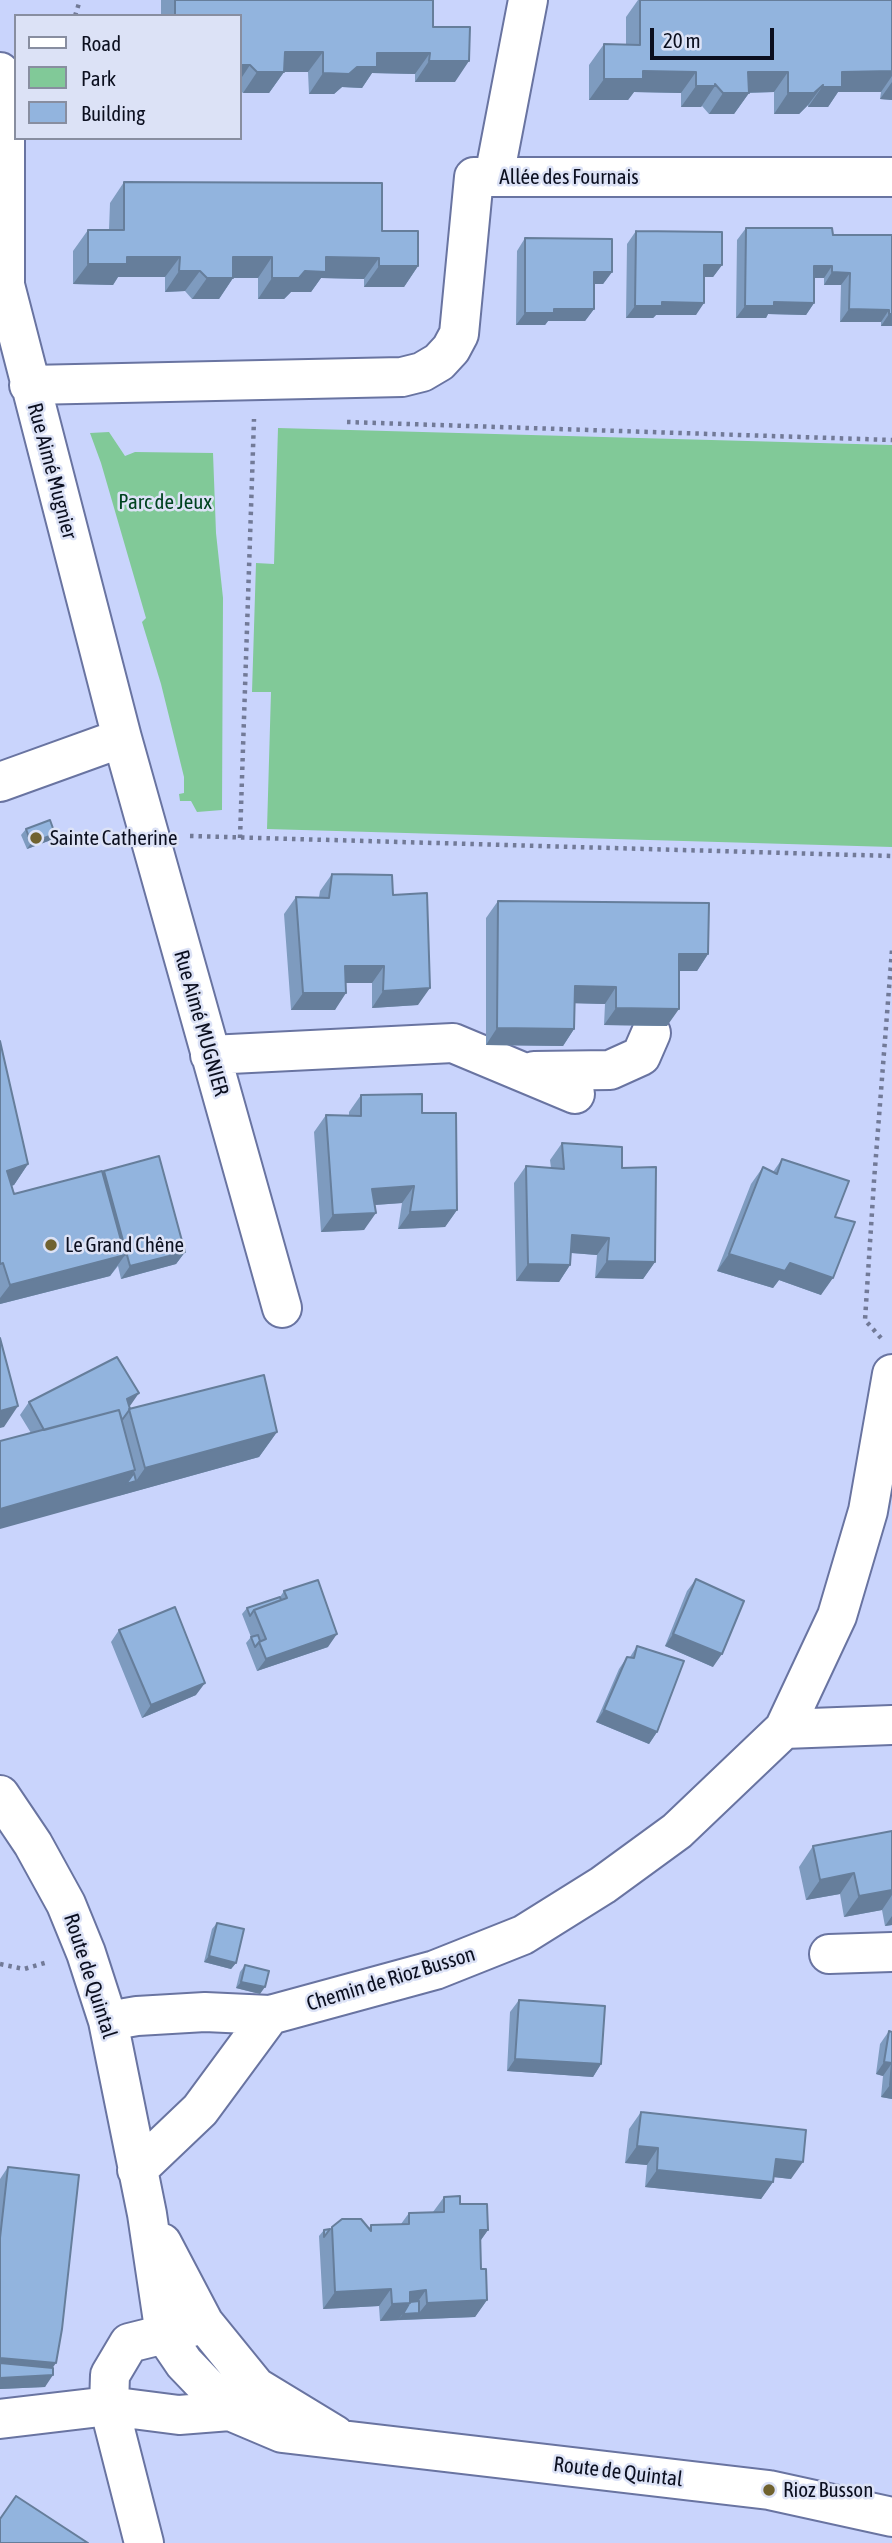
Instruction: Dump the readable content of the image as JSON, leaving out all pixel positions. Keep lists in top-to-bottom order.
{
  "streets": {
    "street": [
      "Allée des Fournais",
      "Rue Aimé Mugnier",
      "Rue Aimé MUGNIER",
      "Route de Quintal",
      "Chemin de Rioz Busson"
    ]
  },
  "crossings": [
    ["Allée des Fournais", "Rue Aimé Mugnier"],
    ["Rue Aimé Mugnier", "Rue Aimé MUGNIER"],
    ["Route de Quintal", "Chemin de Rioz Busson"]
  ],
  "parks": ["Parc de Jeux"],
  "places": ["Sainte Catherine", "Le Grand Chêne", "Rioz Busson"],
  "legend": ["Road", "Park", "Building"],
  "scale_bar": "20 m"
}
